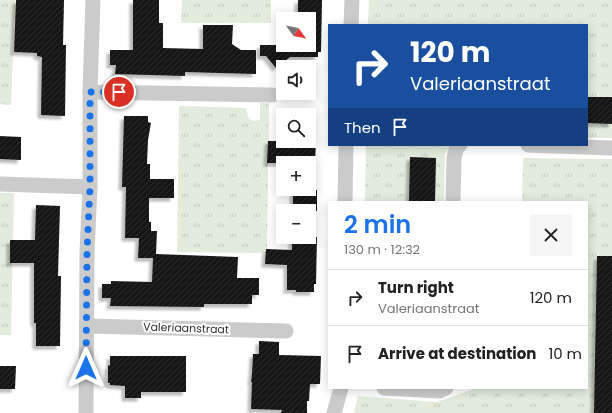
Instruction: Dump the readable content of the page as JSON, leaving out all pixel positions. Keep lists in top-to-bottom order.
{
  "streets": {
    "street": ["Valeriaanstraat"]
  },
  "north": "bottom right",
  "page": {
    "map_buttons": ["+", "−"],
    "turn": ["120 m", "Valeriaanstraat"],
    "then": "Then",
    "heading": ["2 min", "130 m · 12:32"],
    "list": [
      {
        "name": "Turn right",
        "note": "Valeriaanstraat",
        "value": "120 m"
      },
      {
        "name": "Arrive at destination",
        "value": "10 m"
      }
    ]
  }
}
